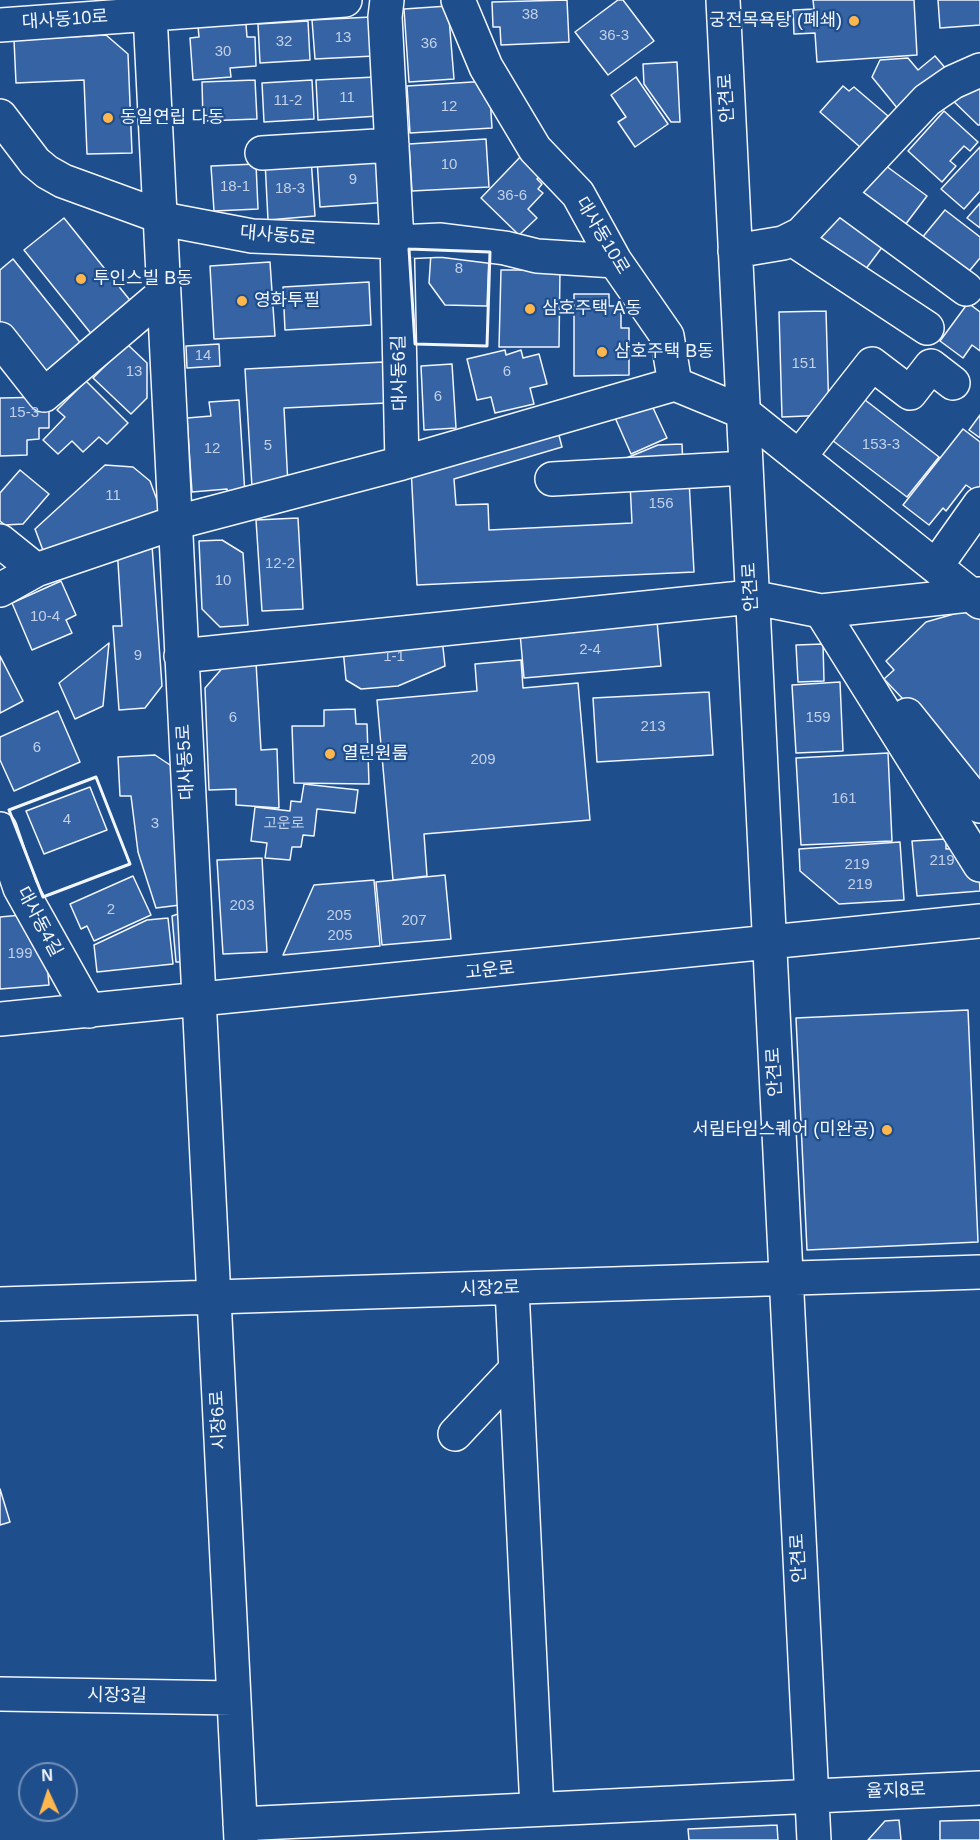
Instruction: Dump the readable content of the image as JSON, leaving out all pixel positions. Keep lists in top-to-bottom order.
{
  "streets": {
    "street": [
      "대사동10로",
      "안견로",
      "대사동5로",
      "대사동6길",
      "대사동4길",
      "고운로",
      "시장2로",
      "시장6로",
      "시장3길",
      "율지8로"
    ]
  },
  "crossings": [
    ["대사동10로", "대사동5로"],
    ["안견로", "고운로"],
    ["안견로", "시장2로"],
    ["안견로", "율지8로"],
    ["대사동5로", "대사동6길"],
    ["대사동5로", "고운로"],
    ["대사동5로", "시장6로"],
    ["대사동4길", "고운로"],
    ["고운로", "시장6로"],
    ["시장2로", "시장6로"],
    ["시장6로", "시장3길"],
    ["시장6로", "율지8로"]
  ],
  "places": [
    "궁전목욕탕 (폐쇄)",
    "동일연립 다동",
    "투인스빌 B동",
    "영화투필",
    "삼호주택 A동",
    "삼호주택 B동",
    "열린원룸",
    "서림타임스퀘어 (미완공)"
  ],
  "house_numbers": [
    "38",
    "36-3",
    "13",
    "32",
    "36",
    "30",
    "11",
    "11-2",
    "12",
    "10",
    "9",
    "18-1",
    "18-3",
    "36-6",
    "8",
    "14",
    "151",
    "13",
    "6",
    "6",
    "15-3",
    "153-3",
    "5",
    "12",
    "11",
    "156",
    "12-2",
    "10",
    "10-4",
    "2-4",
    "9",
    "1-1",
    "6",
    "159",
    "213",
    "6",
    "209",
    "161",
    "4",
    "3",
    "고운로",
    "219",
    "219",
    "219",
    "203",
    "2",
    "205",
    "207",
    "205",
    "199"
  ],
  "north": "top"
}
